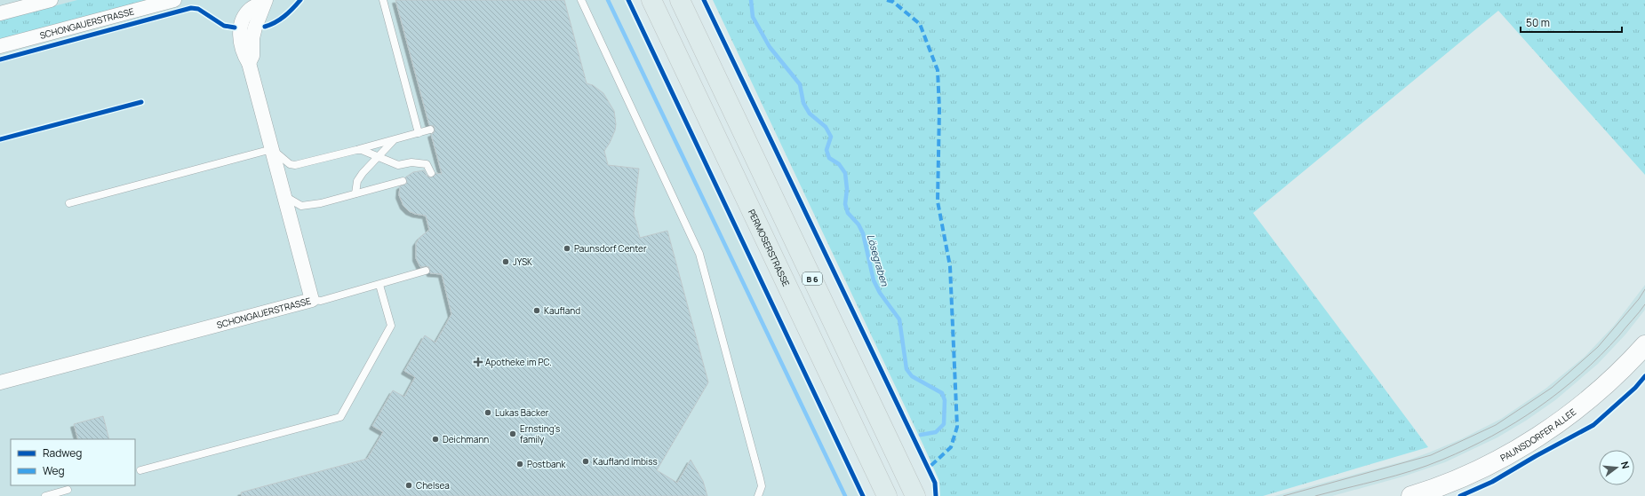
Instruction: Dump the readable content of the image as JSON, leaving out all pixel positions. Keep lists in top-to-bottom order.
{
  "streets": {
    "main road": ["PERMOSERSTRASSE", "B 6", "PAUNSDORFER ALLEE"],
    "street": ["SCHONGAUERSTRASSE"]
  },
  "water": ["Lösegraben"],
  "places": {
    "other": [
      "Paunsdorf Center",
      "JYSK",
      "Kaufland",
      "Lukas Bäcker",
      "Ernsting's family",
      "Deichmann",
      "Kaufland Imbiss",
      "Postbank",
      "Chelsea"
    ],
    "health": ["Apotheke im PC."]
  },
  "legend": ["Radweg", "Weg"],
  "scale_bar": "50 m",
  "north": "right"
}
